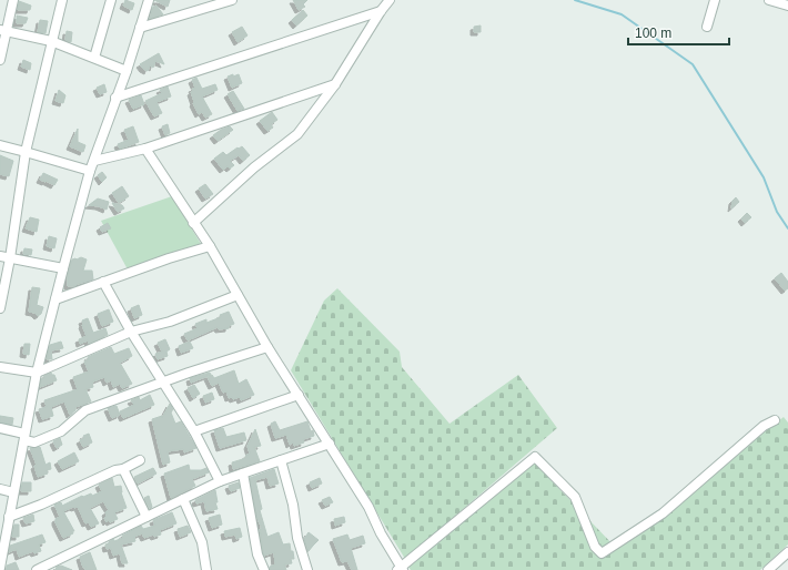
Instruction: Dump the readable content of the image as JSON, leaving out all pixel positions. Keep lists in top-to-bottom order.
{
  "scale_bar": "100 m"
}
